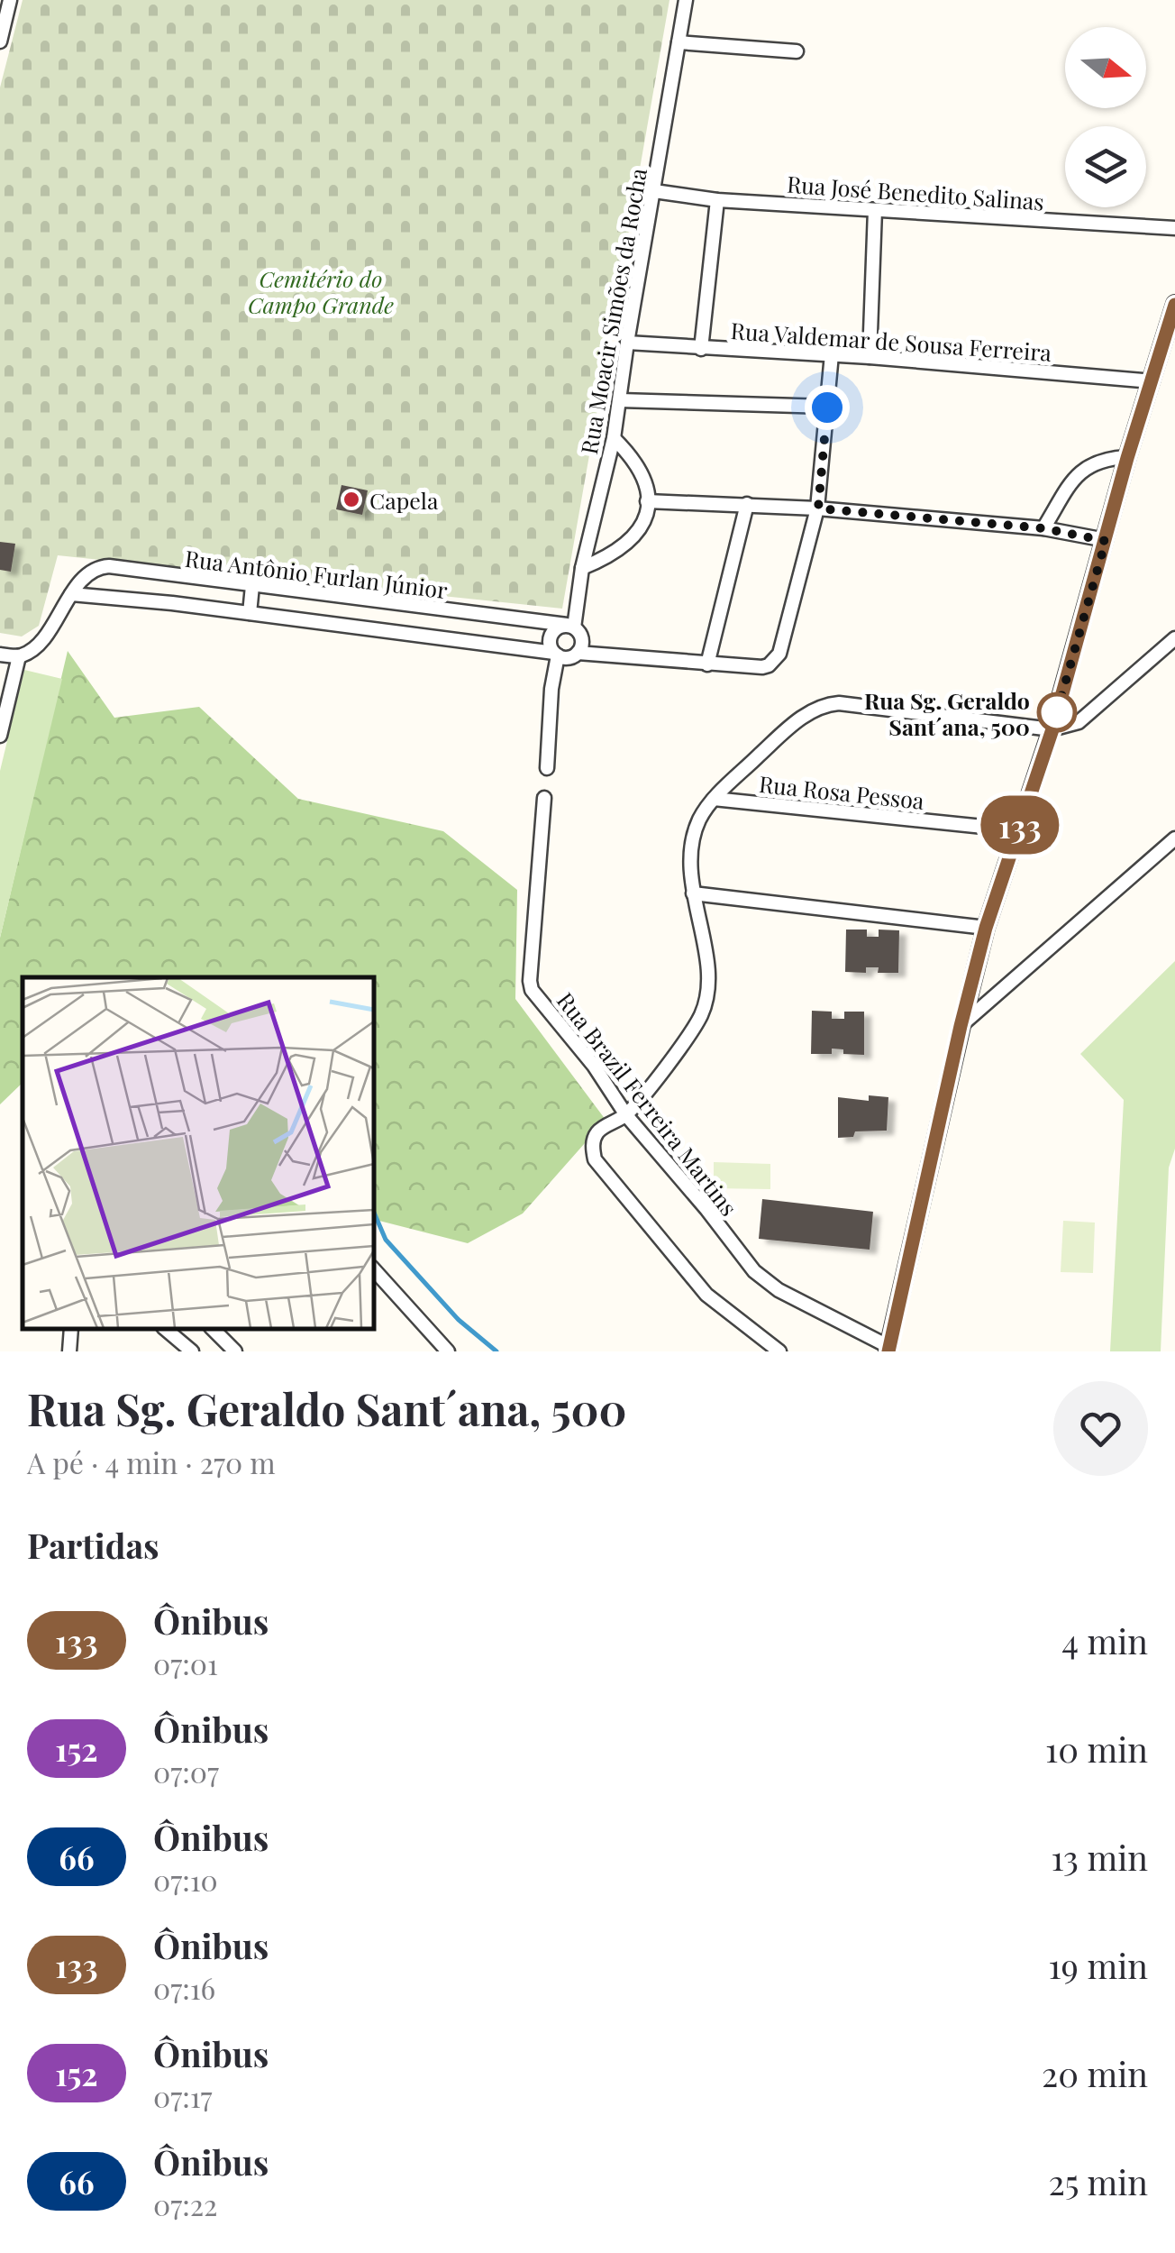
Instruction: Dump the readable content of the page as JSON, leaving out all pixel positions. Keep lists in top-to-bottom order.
{
  "streets": {
    "street": [
      "Rua José Benedito Salinas",
      "Rua Moacir Simões da Rocha",
      "Rua Valdemar de Sousa Ferreira",
      "Rua Antônio Furlan Júnior",
      "Rua Rosa Pessoa",
      "Rua Brazil Ferreira Martins"
    ]
  },
  "crossings": [
    ["Rua José Benedito Salinas", "Rua Moacir Simões da Rocha"],
    ["Rua Moacir Simões da Rocha", "Rua Valdemar de Sousa Ferreira"],
    ["Rua Moacir Simões da Rocha", "Rua Antônio Furlan Júnior"]
  ],
  "parks": ["Cemitério do Campo Grande"],
  "places": ["Capela", "Rua Sg. Geraldo Sant´ana, 500"],
  "lines": ["bus line 133"],
  "north": "right",
  "page": {
    "on_map": "133",
    "heading": [
      ["Rua Sg. Geraldo Sant´ana, 500", "A pé · 4 min · 270 m"],
      "Partidas"
    ],
    "list": [
      {
        "mark": "133",
        "name": "Ônibus",
        "note": "07:01",
        "value": "4 min"
      },
      {
        "mark": "152",
        "name": "Ônibus",
        "note": "07:07",
        "value": "10 min"
      },
      {
        "mark": "66",
        "name": "Ônibus",
        "note": "07:10",
        "value": "13 min"
      },
      {
        "mark": "133",
        "name": "Ônibus",
        "note": "07:16",
        "value": "19 min"
      },
      {
        "mark": "152",
        "name": "Ônibus",
        "note": "07:17",
        "value": "20 min"
      },
      {
        "mark": "66",
        "name": "Ônibus",
        "note": "07:22",
        "value": "25 min"
      }
    ]
  }
}
